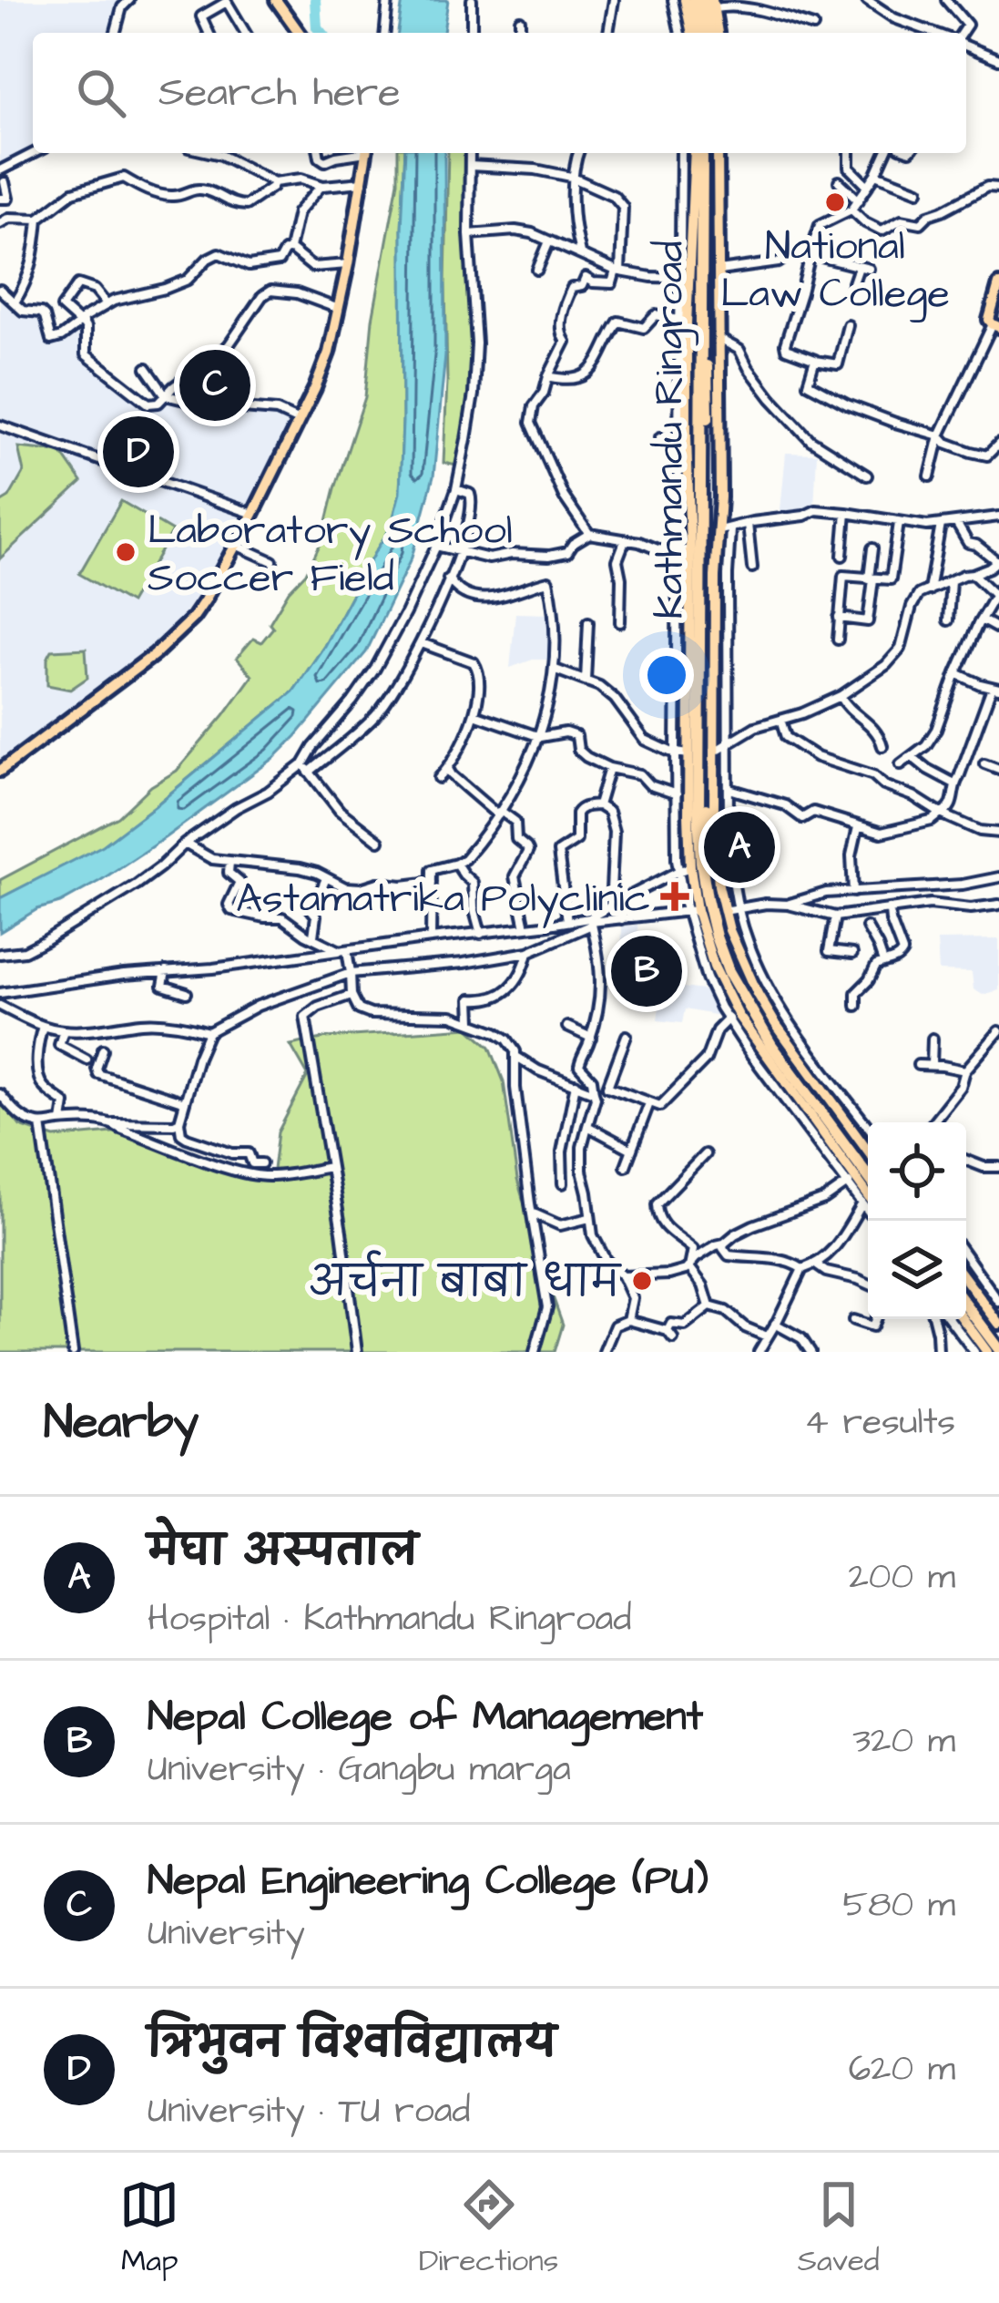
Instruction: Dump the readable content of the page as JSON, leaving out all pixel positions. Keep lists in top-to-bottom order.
{
  "streets": {
    "highway": ["Kathmandu Ringroad"]
  },
  "places": {
    "other": ["National Law College", "Laboratory School Soccer Field", "अर्चना बाबा धाम"],
    "health": ["Astamatrika Polyclinic"]
  },
  "page": {
    "search": "Search here",
    "pins": [
      "C",
      "D",
      "A",
      "B"
    ],
    "heading": ["Nearby", "4 results"],
    "list": [
      {
        "mark": "A",
        "name": "मेघा अस्पताल",
        "note": "Hospital · Kathmandu Ringroad",
        "value": "200 m"
      },
      {
        "mark": "B",
        "name": "Nepal College of Management",
        "note": "University · Gangbu marga",
        "value": "320 m"
      },
      {
        "mark": "C",
        "name": "Nepal Engineering College (PU)",
        "note": "University",
        "value": "580 m"
      },
      {
        "mark": "D",
        "name": "त्रिभुवन विश्वविद्यालय",
        "note": "University · TU road",
        "value": "620 m"
      }
    ],
    "nav": ["Map", "Directions", "Saved"]
  }
}
